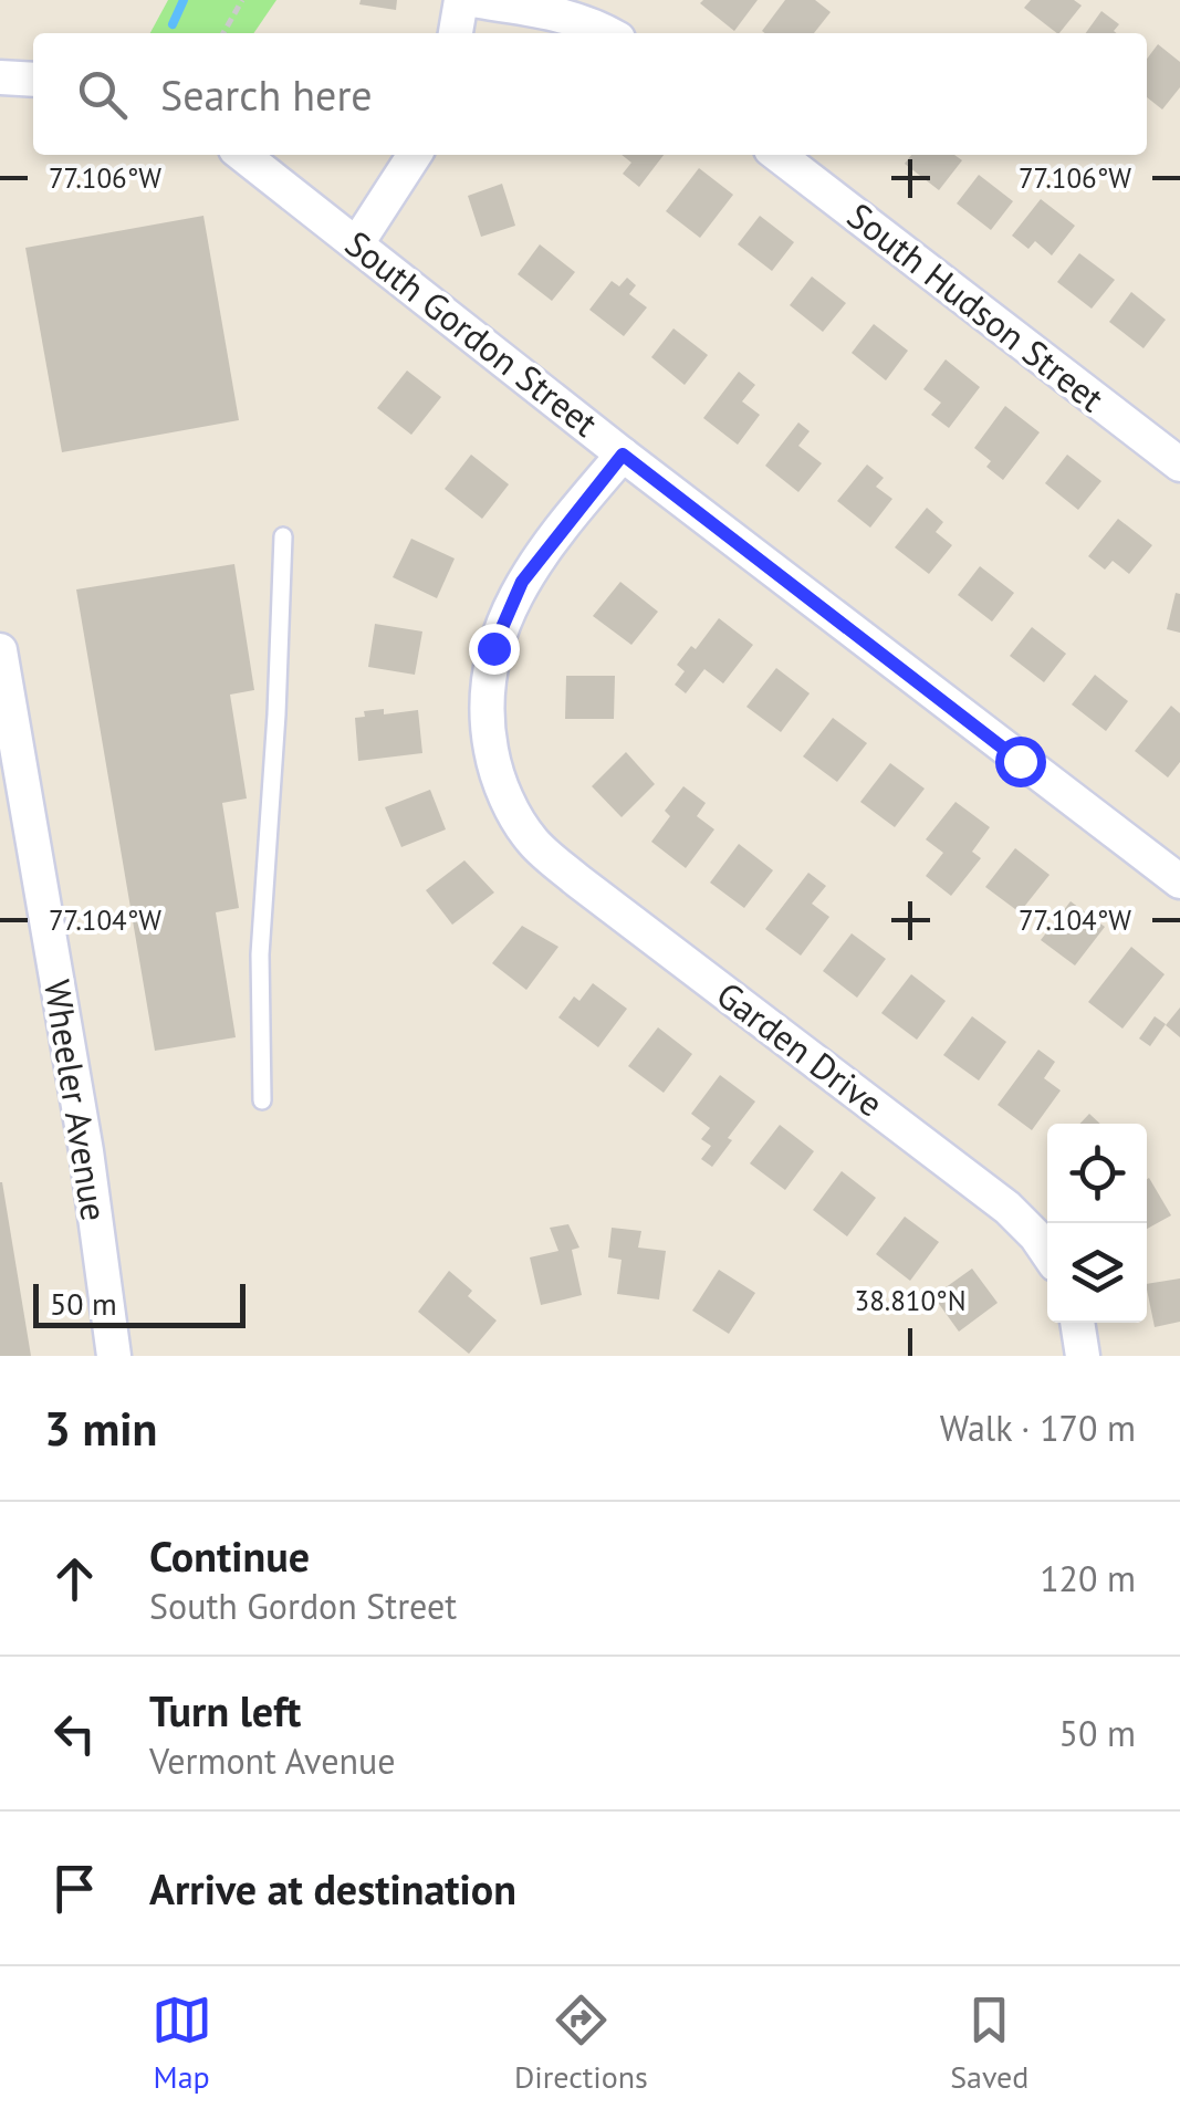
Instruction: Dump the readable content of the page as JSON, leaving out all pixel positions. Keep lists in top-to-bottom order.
{
  "streets": {
    "street": [
      "South Hudson Street",
      "South Gordon Street",
      "Garden Drive",
      "Wheeler Avenue"
    ]
  },
  "crossings": [
    ["South Gordon Street", "Garden Drive"]
  ],
  "scale_bar": "50 m",
  "page": {
    "search": "Search here",
    "scale": "50 m",
    "heading": ["3 min", "Walk · 170 m"],
    "list": [
      ["Continue", "South Gordon Street", "120 m"],
      ["Turn left", "Vermont Avenue", "50 m"],
      "Arrive at destination"
    ],
    "nav": ["Map", "Directions", "Saved"]
  },
  "coordinates": ["77.106°W", "77.104°W", "38.810°N"]
}
